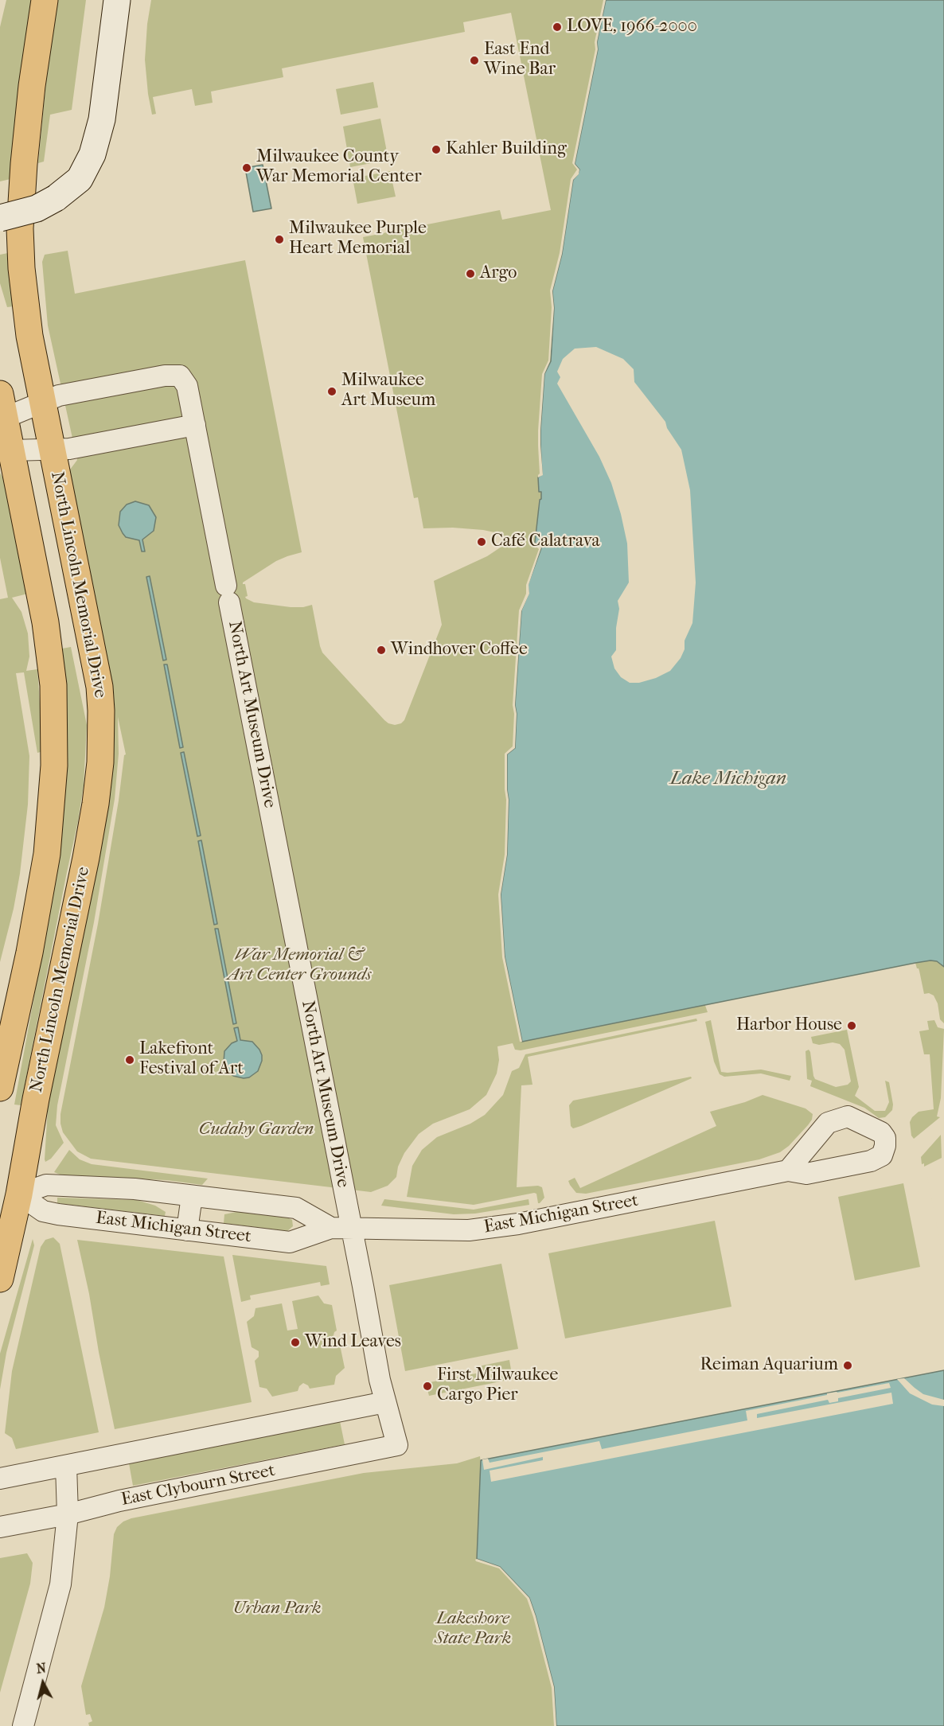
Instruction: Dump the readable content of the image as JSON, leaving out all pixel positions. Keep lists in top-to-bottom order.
{
  "streets": {
    "main road": ["North Lincoln Memorial Drive"],
    "street": ["North Art Museum Drive", "East Michigan Street", "East Clybourn Street"]
  },
  "crossings": [
    ["North Lincoln Memorial Drive", "North Art Museum Drive"],
    ["North Lincoln Memorial Drive", "East Michigan Street"],
    ["North Art Museum Drive", "East Michigan Street"],
    ["North Art Museum Drive", "East Clybourn Street"]
  ],
  "water": ["Lake Michigan"],
  "parks": [
    "War Memorial & Art Center Grounds",
    "Cudahy Garden",
    "Urban Park",
    "Lakeshore State Park"
  ],
  "places": [
    "LOVE, 1966-2000",
    "East End Wine Bar",
    "Kahler Building",
    "Milwaukee County War Memorial Center",
    "Milwaukee Purple Heart Memorial",
    "Argo",
    "Milwaukee Art Museum",
    "Café Calatrava",
    "Windhover Coffee",
    "Harbor House",
    "Lakefront Festival of Art",
    "Wind Leaves",
    "Reiman Aquarium",
    "First Milwaukee Cargo Pier"
  ],
  "north": "top"
}
